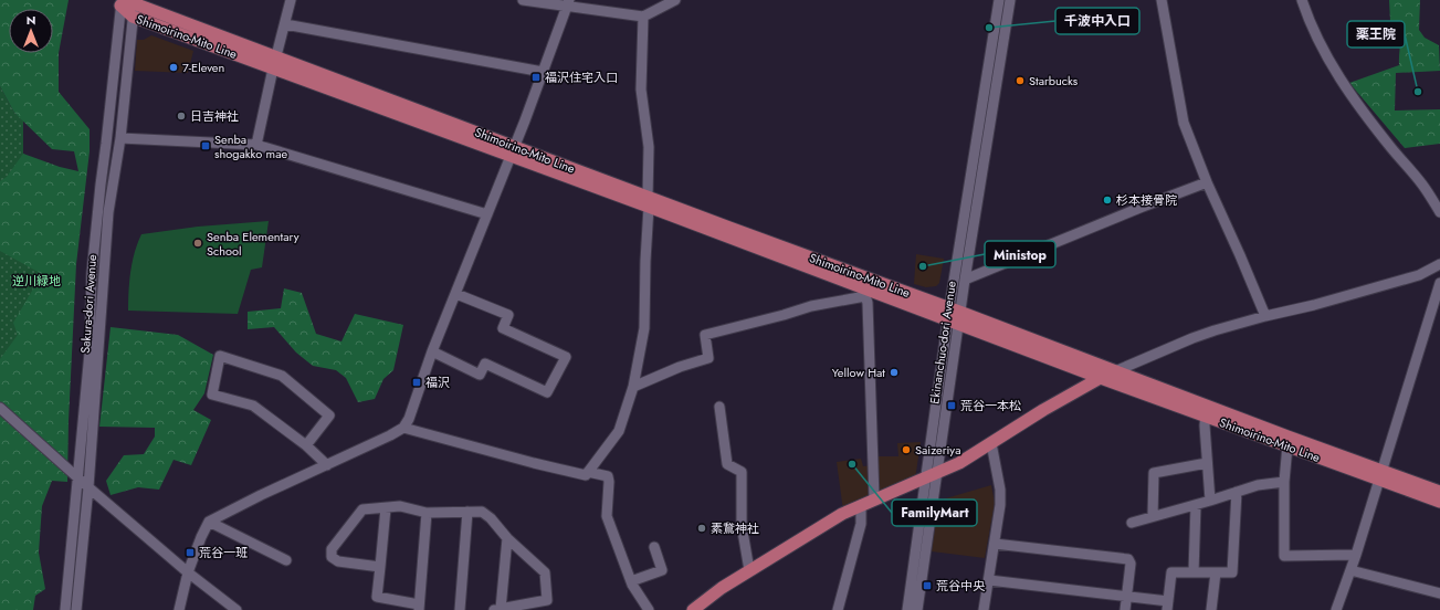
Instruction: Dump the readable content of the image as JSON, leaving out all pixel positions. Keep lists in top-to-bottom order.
{
  "streets": {
    "main road": ["Shimoirino-Mito Line"],
    "street": ["Sakura-dori Avenue", "Ekinanchuo-dori Avenue"]
  },
  "crossings": [
    ["Shimoirino-Mito Line", "Sakura-dori Avenue"],
    ["Shimoirino-Mito Line", "Ekinanchuo-dori Avenue"]
  ],
  "parks": ["逆川緑地"],
  "places": {
    "other": [
      "千波中入口",
      "7-Eleven",
      "Starbucks",
      "薬王院",
      "日吉神社",
      "杉本接骨院",
      "Senba Elementary School",
      "Ministop",
      "Yellow Hat",
      "Saizeriya",
      "FamilyMart",
      "素鵞神社"
    ],
    "transit": [
      "福沢住宅入口",
      "Senba shogakko mae",
      "福沢",
      "荒谷一本松",
      "荒谷一班",
      "荒谷中央"
    ]
  },
  "north": "top"
}
